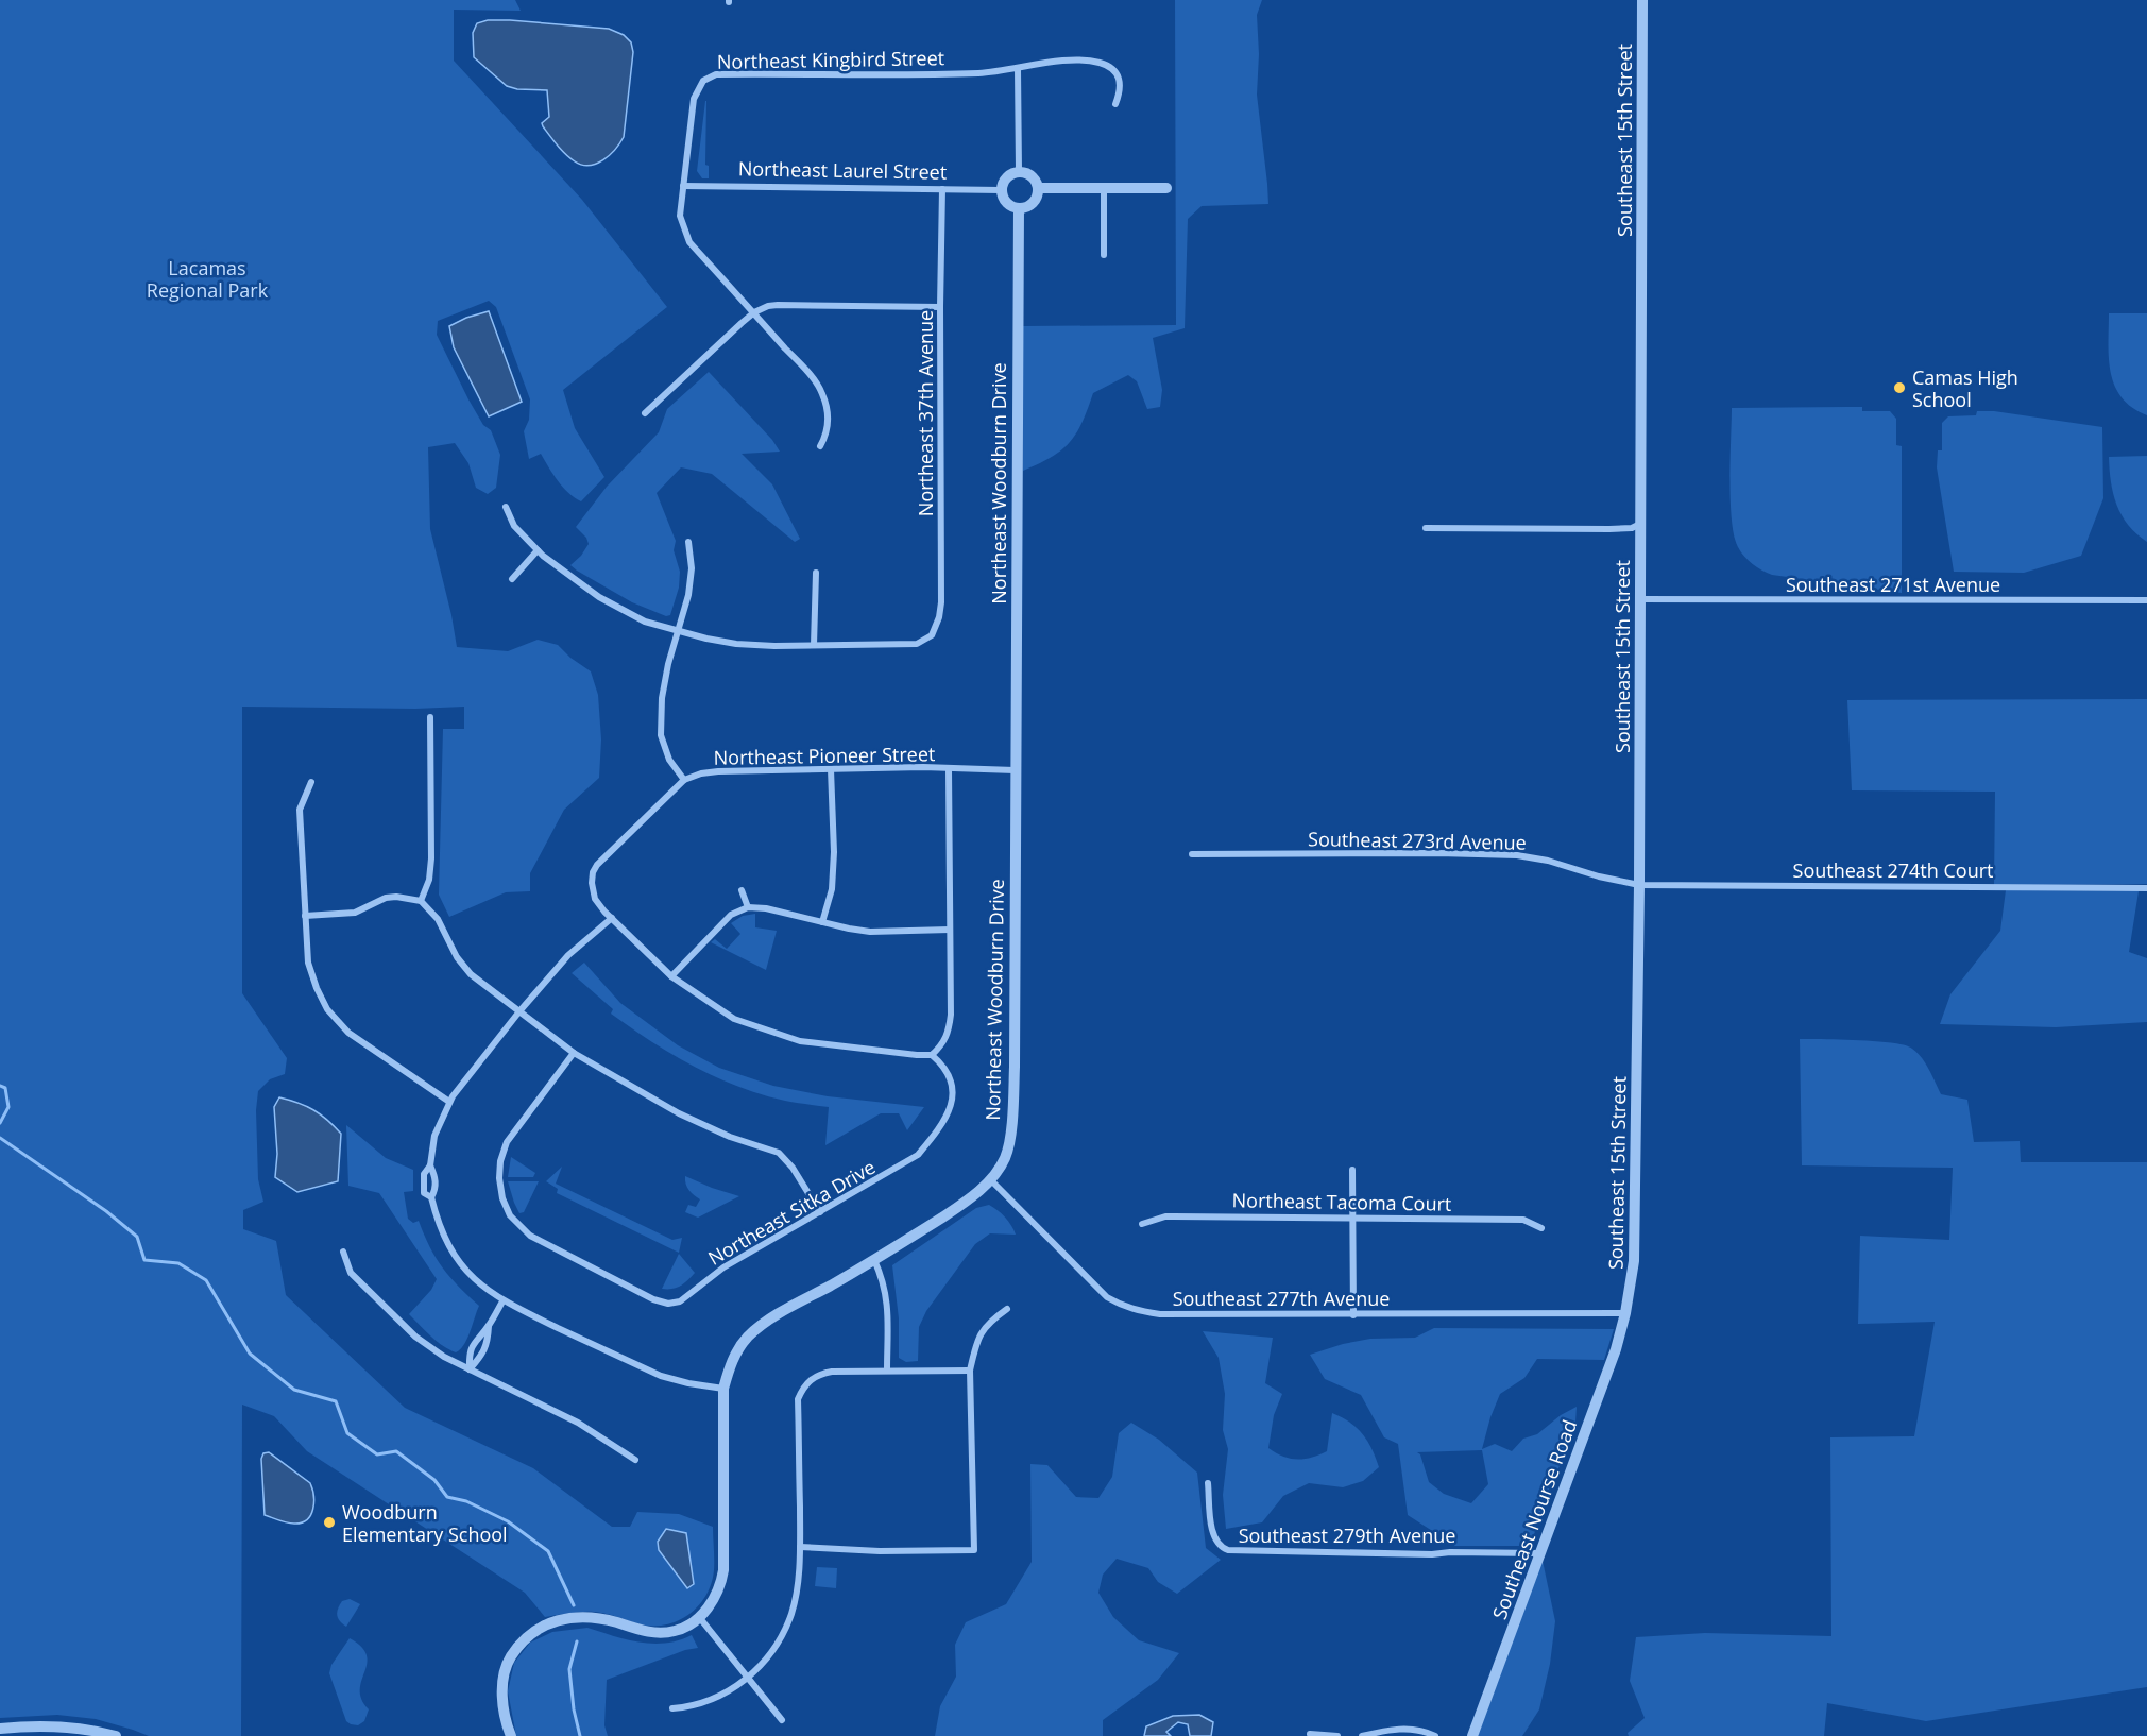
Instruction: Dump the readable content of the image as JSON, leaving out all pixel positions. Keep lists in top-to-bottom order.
{
  "streets": {
    "street": [
      "Northeast Kingbird Street",
      "Southeast 15th Street",
      "Northeast Laurel Street",
      "Northeast 37th Avenue",
      "Northeast Woodburn Drive",
      "Southeast 271st Avenue",
      "Northeast Pioneer Street",
      "Southeast 273rd Avenue",
      "Southeast 274th Court",
      "Northeast Tacoma Court",
      "Northeast Sitka Drive",
      "Southeast 277th Avenue",
      "Southeast Nourse Road",
      "Southeast 279th Avenue"
    ]
  },
  "crossings": [
    ["Northeast Kingbird Street", "Northeast Laurel Street"],
    ["Southeast 15th Street", "Southeast 271st Avenue"],
    ["Southeast 15th Street", "Southeast 273rd Avenue"],
    ["Southeast 15th Street", "Southeast 274th Court"],
    ["Southeast 15th Street", "Southeast 277th Avenue"],
    ["Southeast 15th Street", "Southeast Nourse Road"],
    ["Northeast Laurel Street", "Northeast 37th Avenue"],
    ["Northeast Laurel Street", "Northeast Woodburn Drive"],
    ["Northeast Woodburn Drive", "Northeast Pioneer Street"],
    ["Northeast Woodburn Drive", "Southeast 277th Avenue"],
    ["Northeast Pioneer Street", "Northeast Sitka Drive"],
    ["Southeast 273rd Avenue", "Southeast 274th Court"],
    ["Southeast 277th Avenue", "Southeast Nourse Road"],
    ["Southeast Nourse Road", "Southeast 279th Avenue"]
  ],
  "parks": ["Lacamas Regional Park"],
  "places": ["Camas High School", "Woodburn Elementary School"]
}
